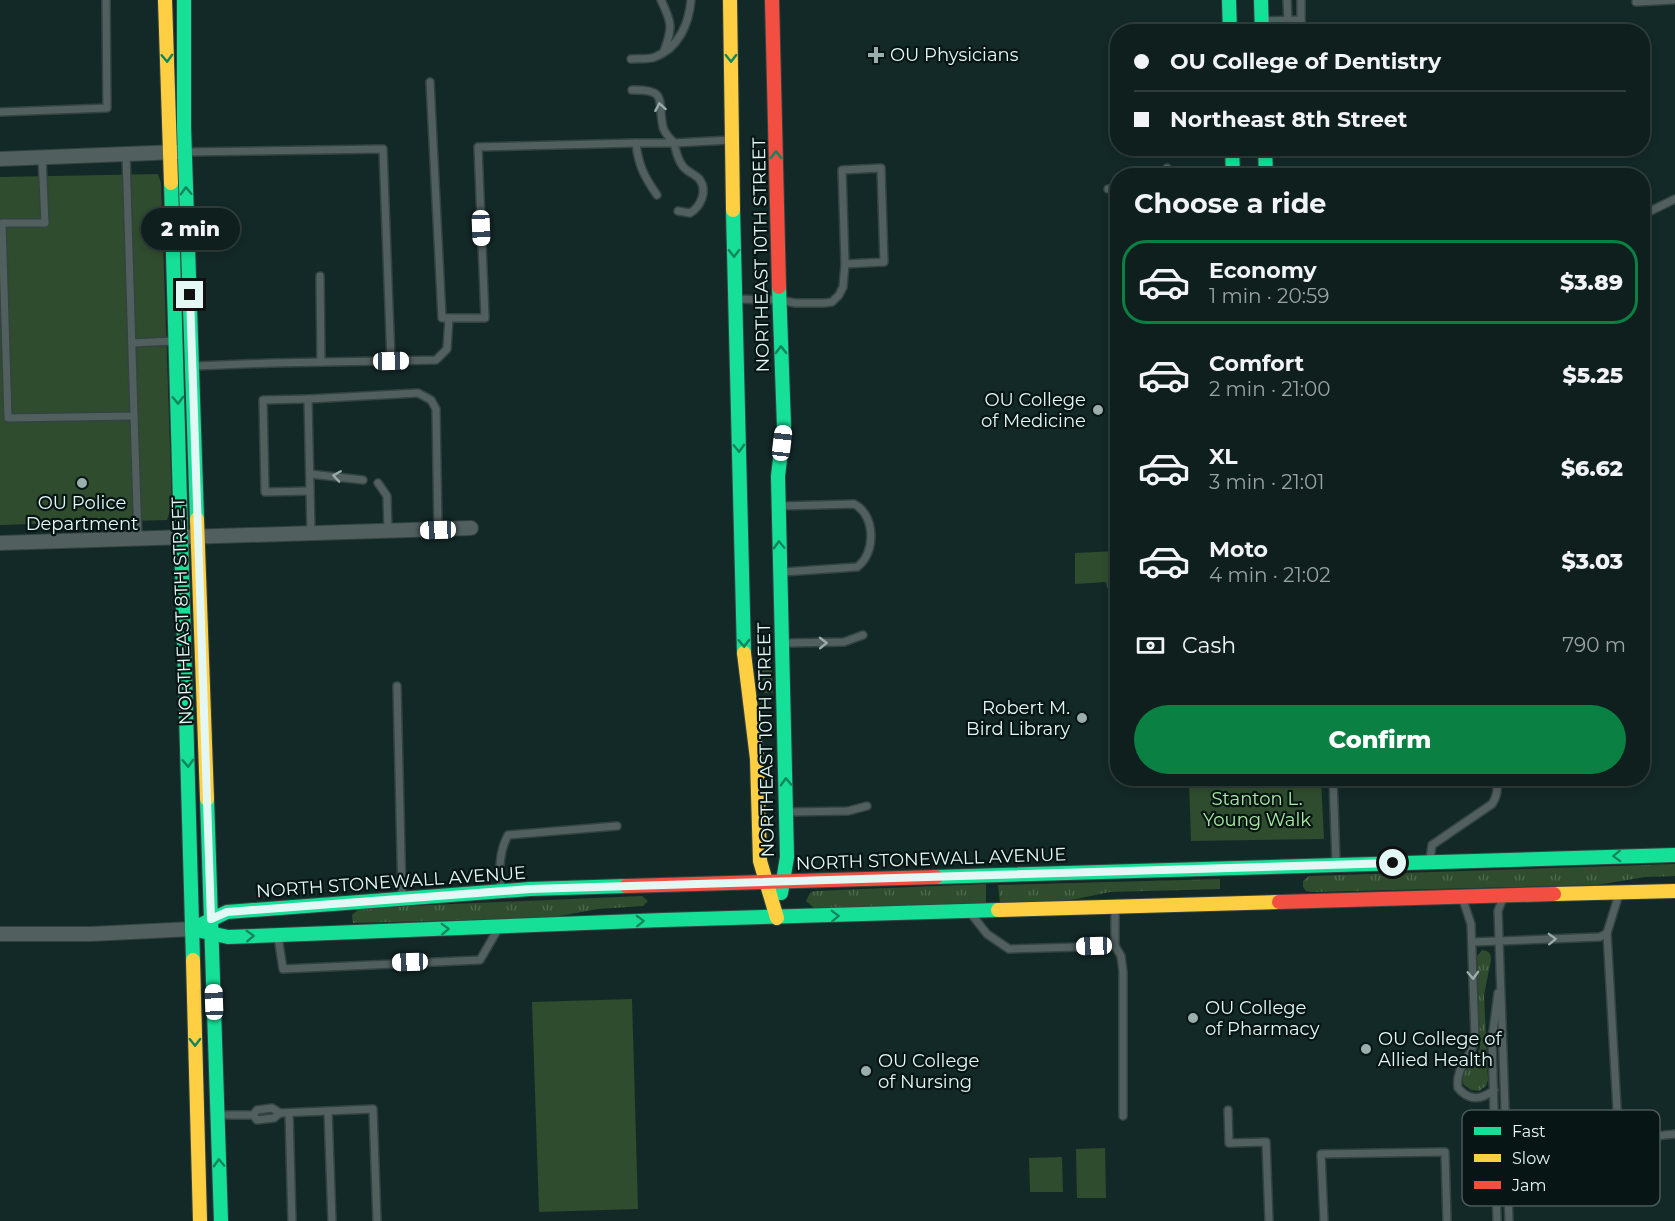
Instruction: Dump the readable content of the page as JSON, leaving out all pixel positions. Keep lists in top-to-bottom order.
{
  "streets": {
    "main road": ["NORTHEAST 10TH STREET", "NORTHEAST 8TH STREET", "NORTH STONEWALL AVENUE"]
  },
  "crossings": [
    ["NORTHEAST 10TH STREET", "NORTH STONEWALL AVENUE"],
    ["NORTHEAST 8TH STREET", "NORTH STONEWALL AVENUE"]
  ],
  "parks": ["Stanton L. Young Walk"],
  "places": {
    "health": ["OU Physicians"],
    "other": [
      "OU College of Medicine",
      "OU Police Department",
      "Robert M. Bird Library",
      "OU College of Pharmacy",
      "OU College of Allied Health",
      "OU College of Nursing"
    ]
  },
  "legend": ["Fast", "Slow", "Jam"],
  "page": {
    "banner": ["OU College of Dentistry", "Northeast 8th Street"],
    "heading": "Choose a ride",
    "bubble": "2 min",
    "list": [
      {
        "name": "Economy",
        "note": "1 min · 20:59",
        "value": "$3.89"
      },
      {
        "name": "Comfort",
        "note": "2 min · 21:00",
        "value": "$5.25"
      },
      {
        "name": "XL",
        "note": "3 min · 21:01",
        "value": "$6.62"
      },
      {
        "name": "Moto",
        "note": "4 min · 21:02",
        "value": "$3.03"
      }
    ],
    "pay": ["Cash", "790 m"],
    "buttons": "Confirm"
  }
}
